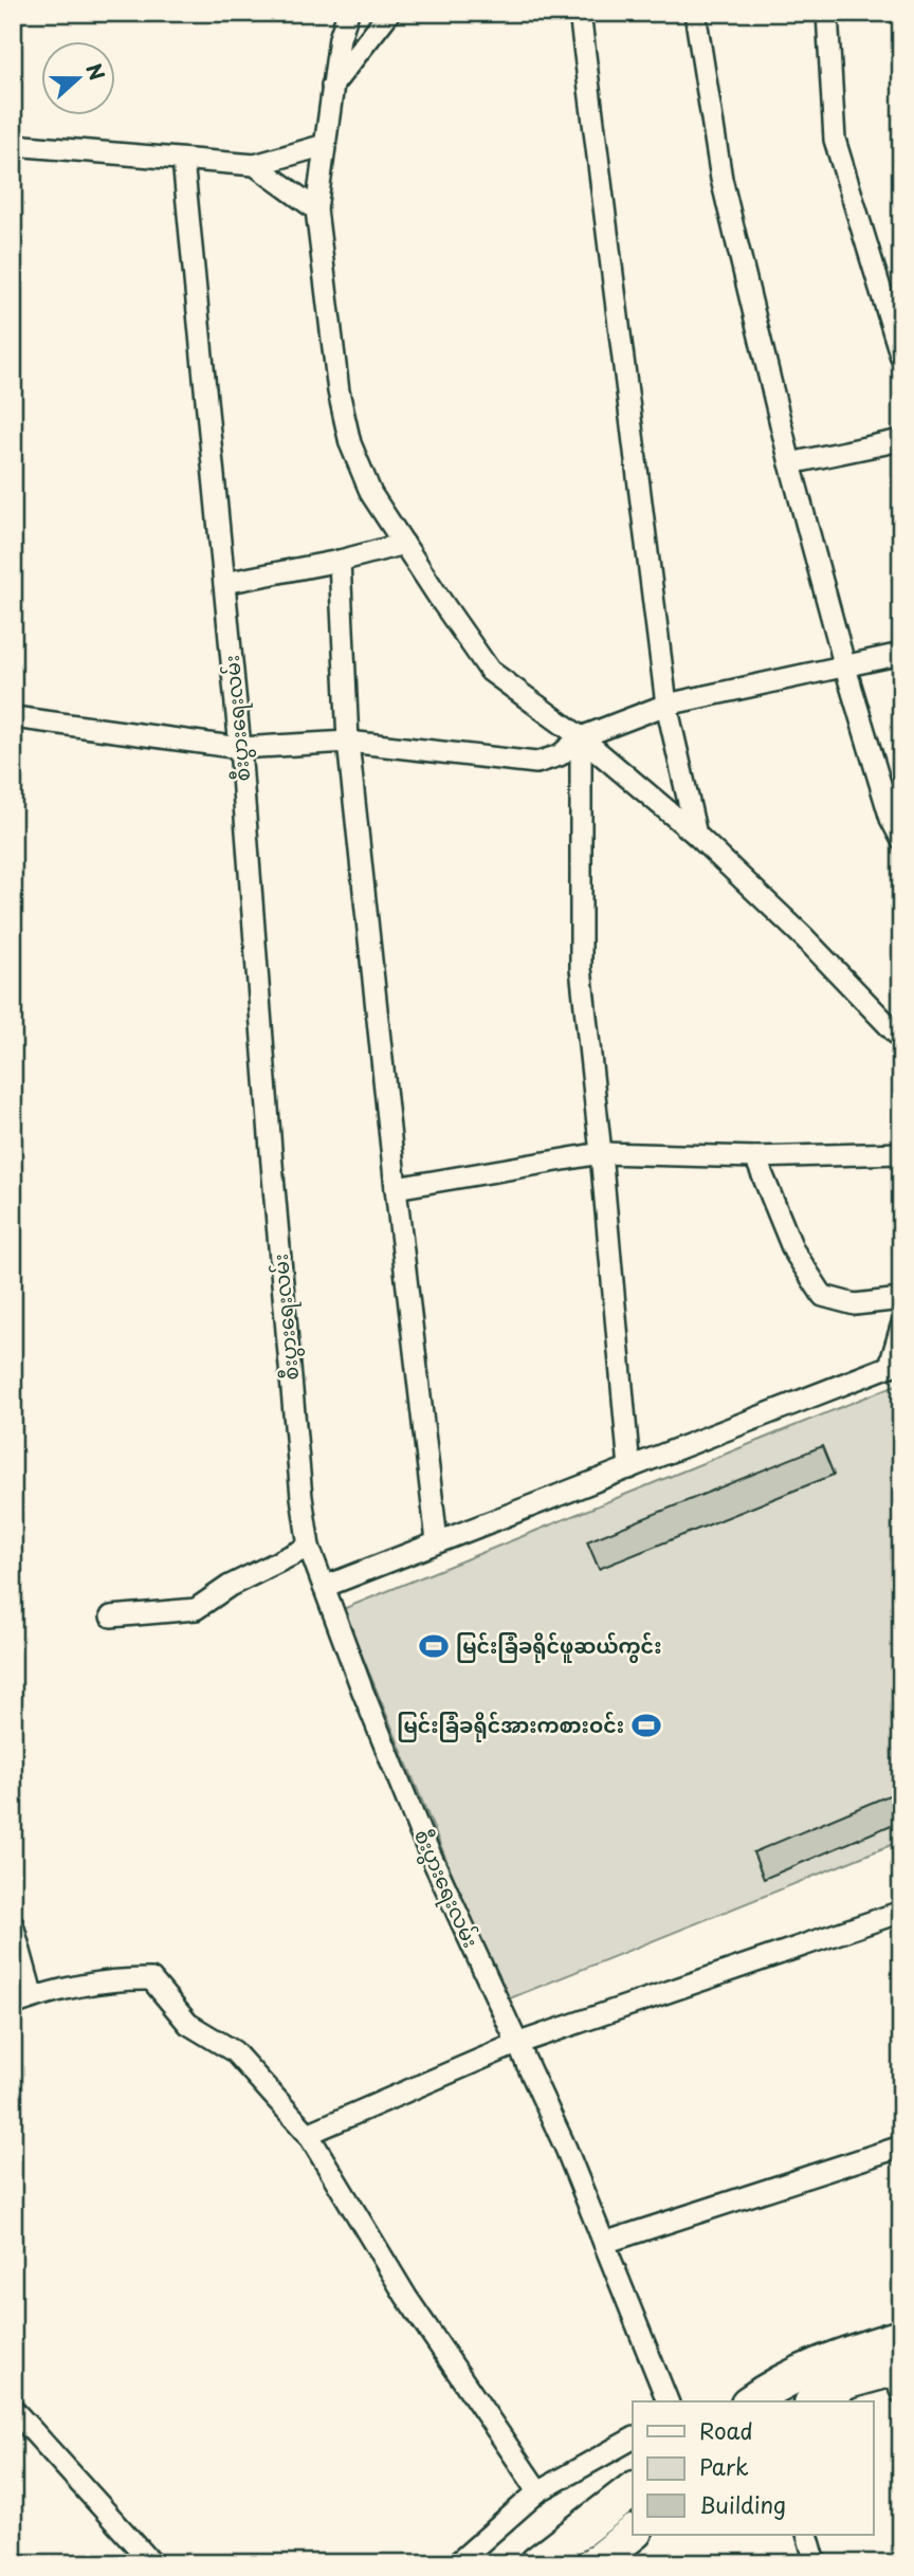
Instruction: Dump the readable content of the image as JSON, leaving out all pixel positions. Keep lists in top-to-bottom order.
{
  "streets": {
    "street": ["စီးပွားရေးလမ်း"]
  },
  "places": {
    "sports": ["မြင်းခြံခရိုင်ဖူဆယ်ကွင်း", "မြင်းခြံခရိုင်အားကစားဝင်း"]
  },
  "legend": ["Road", "Park", "Building"],
  "north": "right"
}
